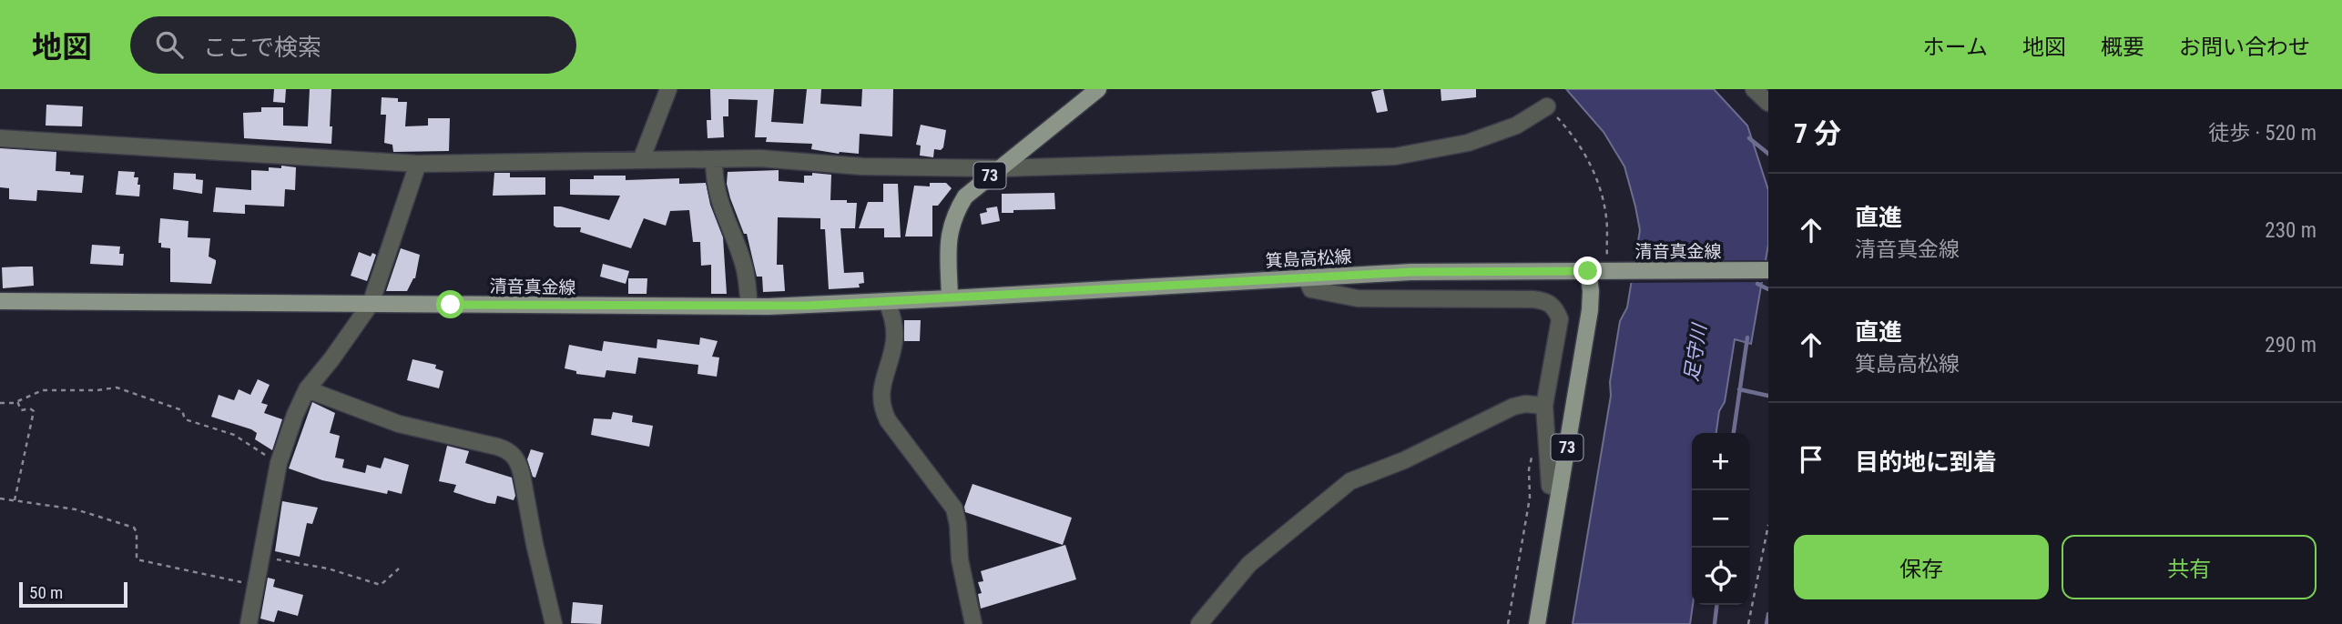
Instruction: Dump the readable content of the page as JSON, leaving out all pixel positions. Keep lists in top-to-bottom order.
{
  "streets": {
    "main road": ["73", "清音真金線", "箕島高松線"]
  },
  "crossings": [
    ["73", "清音真金線"],
    ["73", "箕島高松線"],
    ["清音真金線", "箕島高松線"]
  ],
  "water": ["足守川"],
  "scale_bar": "50 m",
  "page": {
    "header": "地図",
    "search": "ここで検索",
    "nav": [
      "ホーム",
      "地図",
      "概要",
      "お問い合わせ"
    ],
    "heading": ["7 分", "徒歩 · 520 m"],
    "list": [
      ["直進", "清音真金線", "230 m"],
      ["直進", "箕島高松線", "290 m"],
      "目的地に到着"
    ],
    "map_buttons": ["+", "−"],
    "buttons": ["保存", "共有"],
    "scale": "50 m"
  }
}
